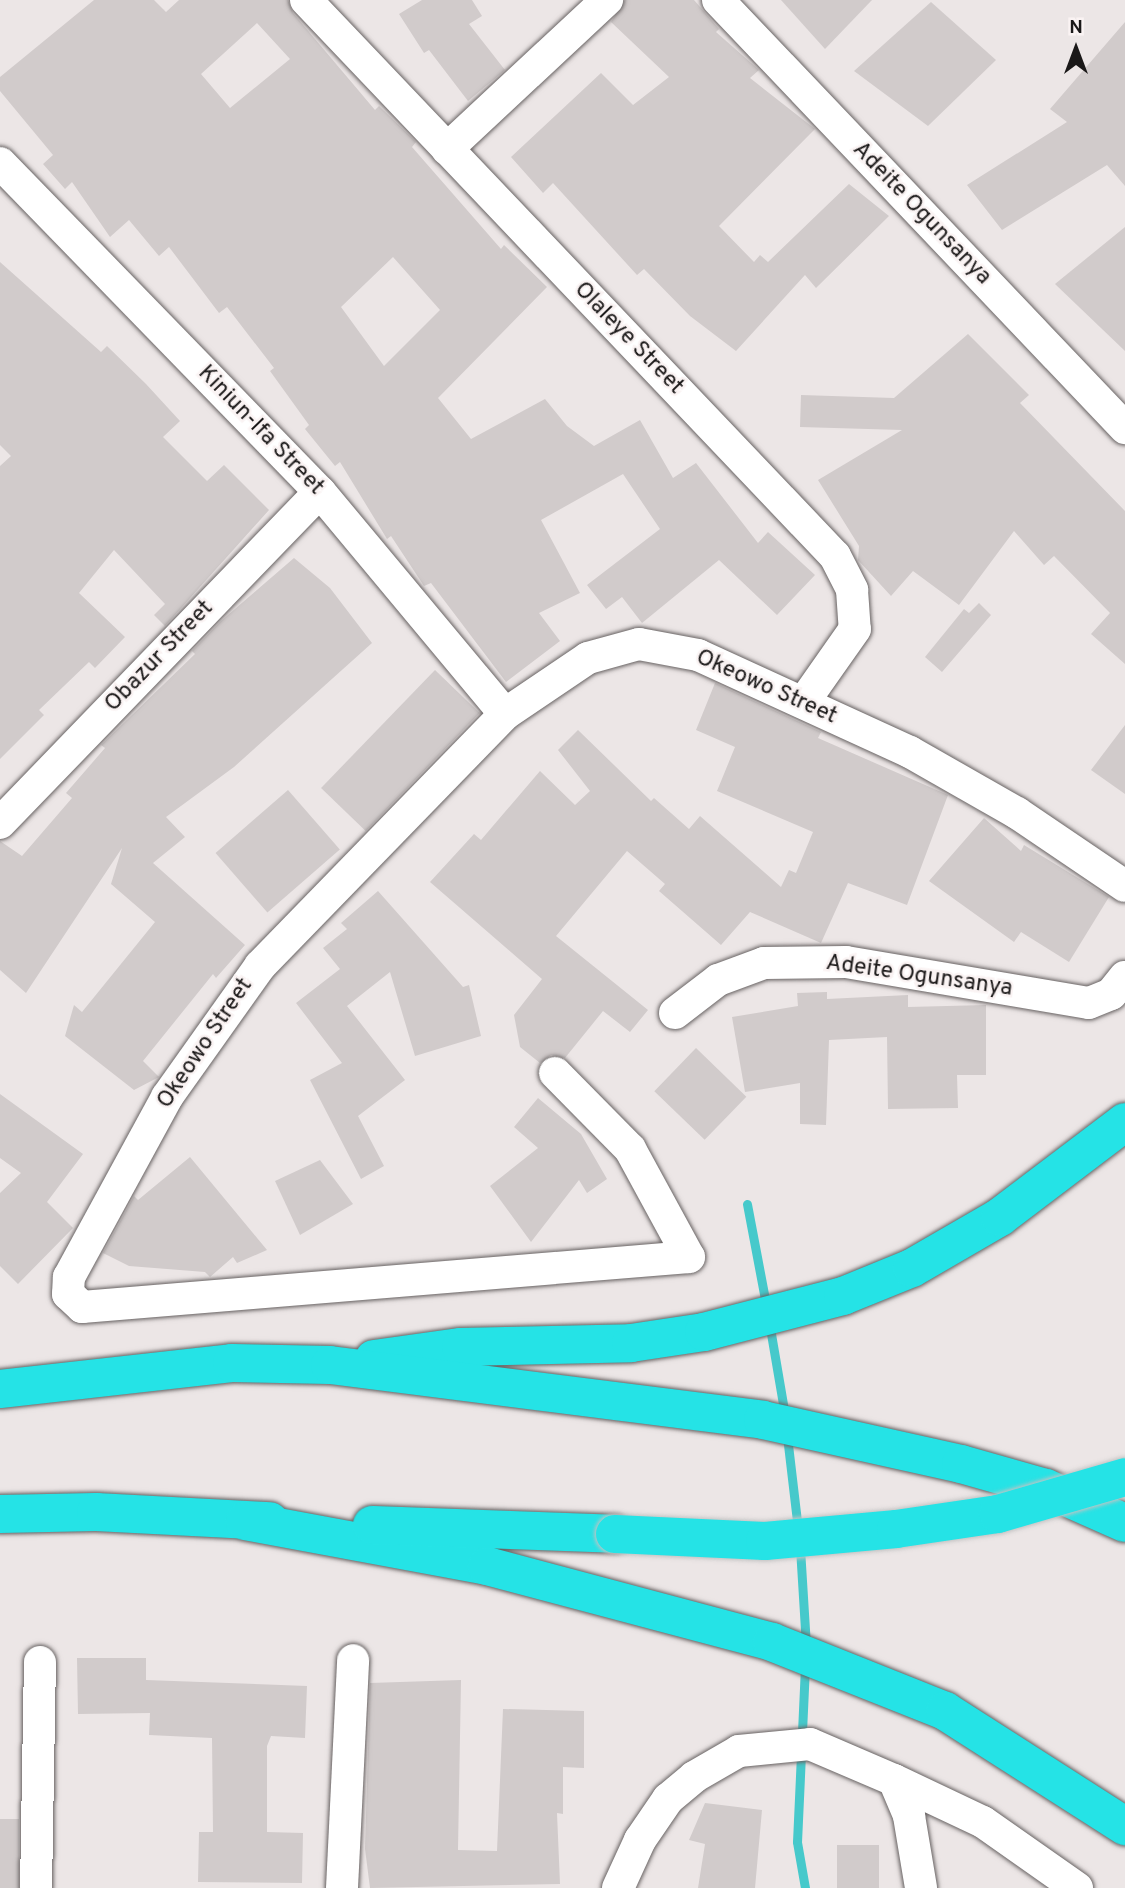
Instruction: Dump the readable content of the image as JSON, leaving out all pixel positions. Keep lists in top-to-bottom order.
{
  "streets": {
    "street": [
      "Adeite Ogunsanya",
      "Olaleye Street",
      "Kiniun-Ifa Street",
      "Obazur Street",
      "Okeowo Street"
    ]
  },
  "crossings": [
    ["Olaleye Street", "Okeowo Street"],
    ["Kiniun-Ifa Street", "Obazur Street"],
    ["Kiniun-Ifa Street", "Okeowo Street"]
  ],
  "north": "top"
}
